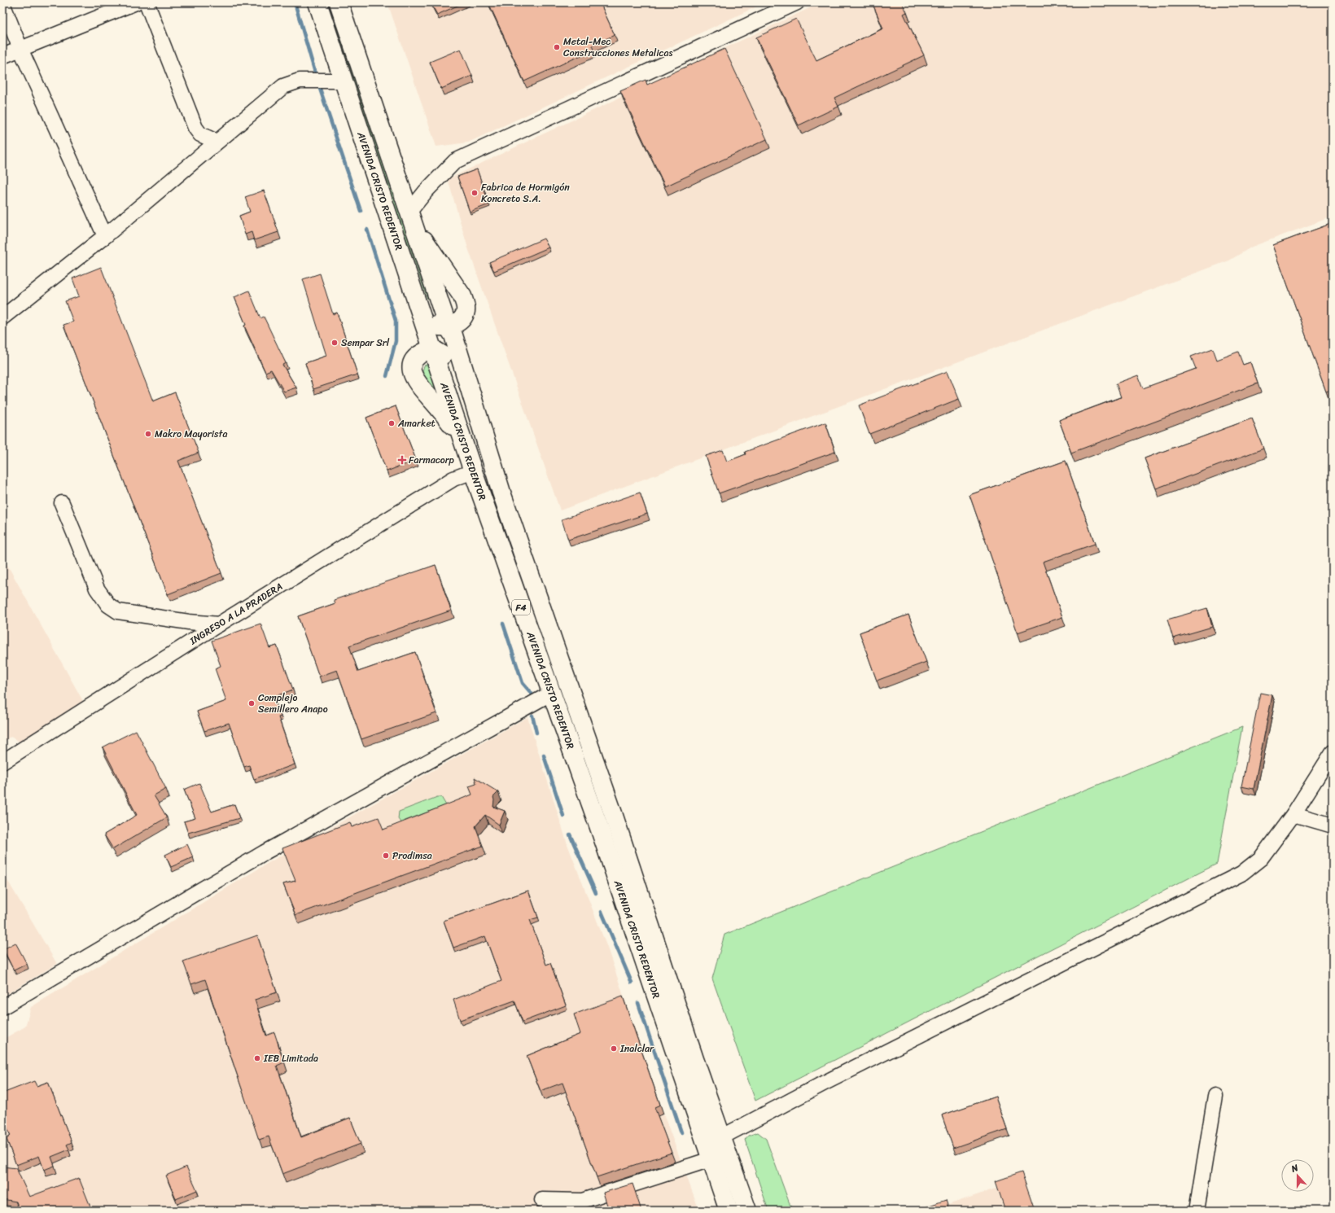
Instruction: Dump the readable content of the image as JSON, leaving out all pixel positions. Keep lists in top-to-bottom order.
{
  "streets": {
    "highway": ["AVENIDA CRISTO REDENTOR", "F4"],
    "street": ["INGRESO A LA PRADERA"]
  },
  "crossings": [
    ["AVENIDA CRISTO REDENTOR", "INGRESO A LA PRADERA"]
  ],
  "places": {
    "other": [
      "Metal-Mec Construcciones Metalicas",
      "Fabrica de Hormigón Koncreto S.A.",
      "Sempar Srl",
      "Amarket",
      "Makro Mayorista",
      "Complejo Semillero Anapo",
      "Prodimsa",
      "Inalclar",
      "IEB Limitada"
    ],
    "health": ["Farmacorp"]
  },
  "north": "top"
}
